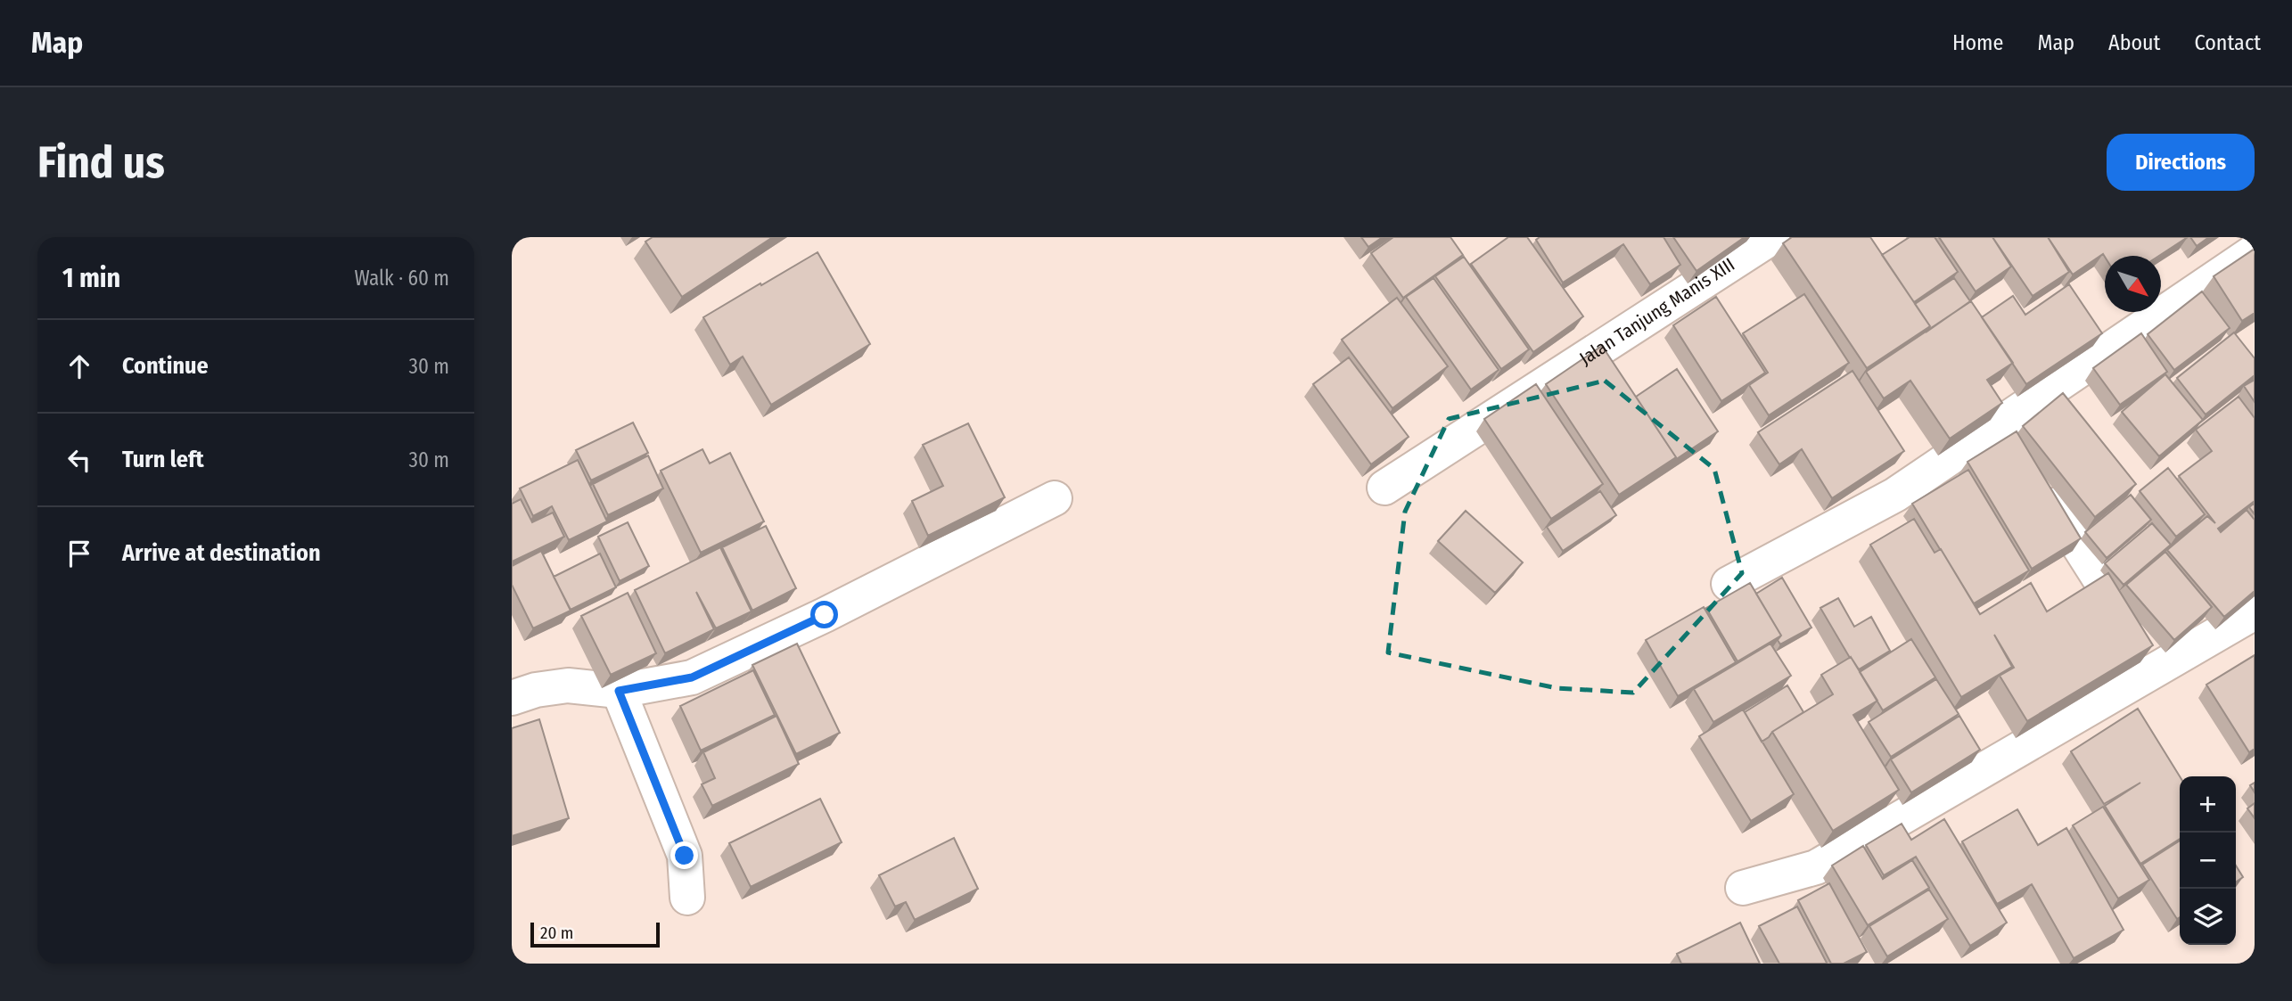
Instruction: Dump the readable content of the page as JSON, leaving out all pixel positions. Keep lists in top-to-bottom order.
{
  "streets": {
    "street": ["Jalan Tanjung Manis XIII"]
  },
  "scale_bar": "20 m",
  "north": "bottom right",
  "page": {
    "header": "Map",
    "nav": [
      "Home",
      "Map",
      "About",
      "Contact"
    ],
    "buttons": "Directions",
    "title": "Find us",
    "heading": ["1 min", "Walk · 60 m"],
    "list": [
      ["Continue", "30 m"],
      ["Turn left", "30 m"],
      "Arrive at destination"
    ],
    "map_buttons": ["+", "−"],
    "scale": "20 m"
  }
}
